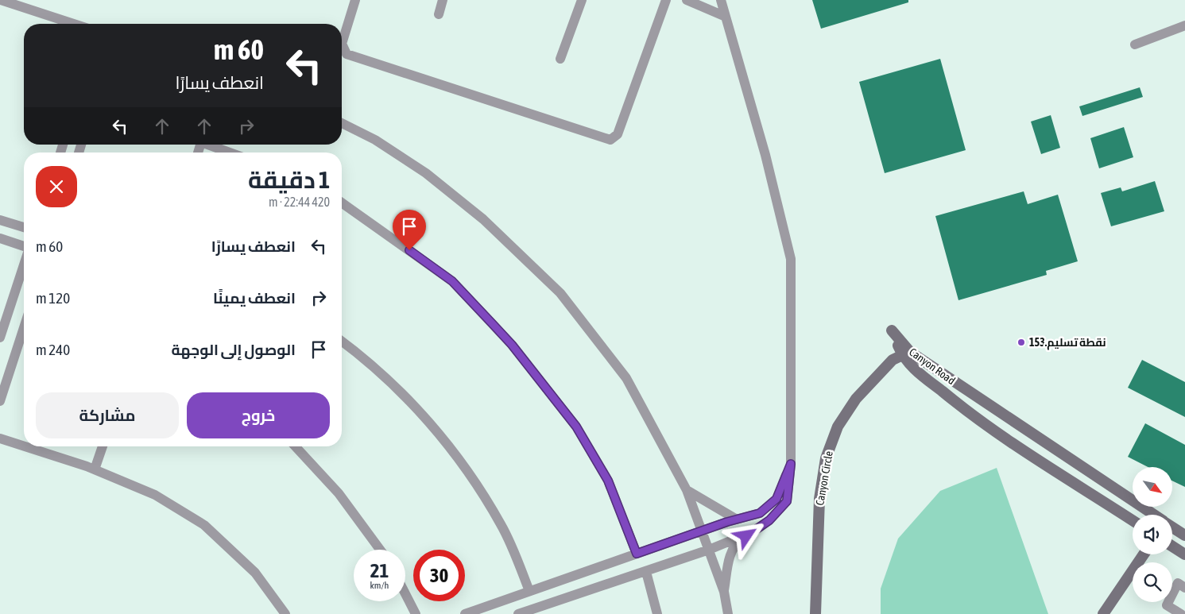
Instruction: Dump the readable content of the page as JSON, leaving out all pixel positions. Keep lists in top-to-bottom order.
{
  "streets": {
    "main road": ["Canyon Road", "Canyon Circle"]
  },
  "crossings": [
    ["Canyon Road", "Canyon Circle"]
  ],
  "places": ["نقطة تسليم.153"],
  "north": "bottom right",
  "page": {
    "turn": ["60 m", "انعطف يسارًا"],
    "heading": ["1 دقيقة", "420 m · 22:44"],
    "list": [
      {
        "name": "انعطف يسارًا",
        "value": "60 m"
      },
      {
        "name": "انعطف يمينًا",
        "value": "120 m"
      },
      {
        "name": "الوصول إلى الوجهة",
        "value": "240 m"
      }
    ],
    "buttons": ["خروج", "مشاركة"],
    "speed": "21 km/h",
    "limit": "30"
  }
}
